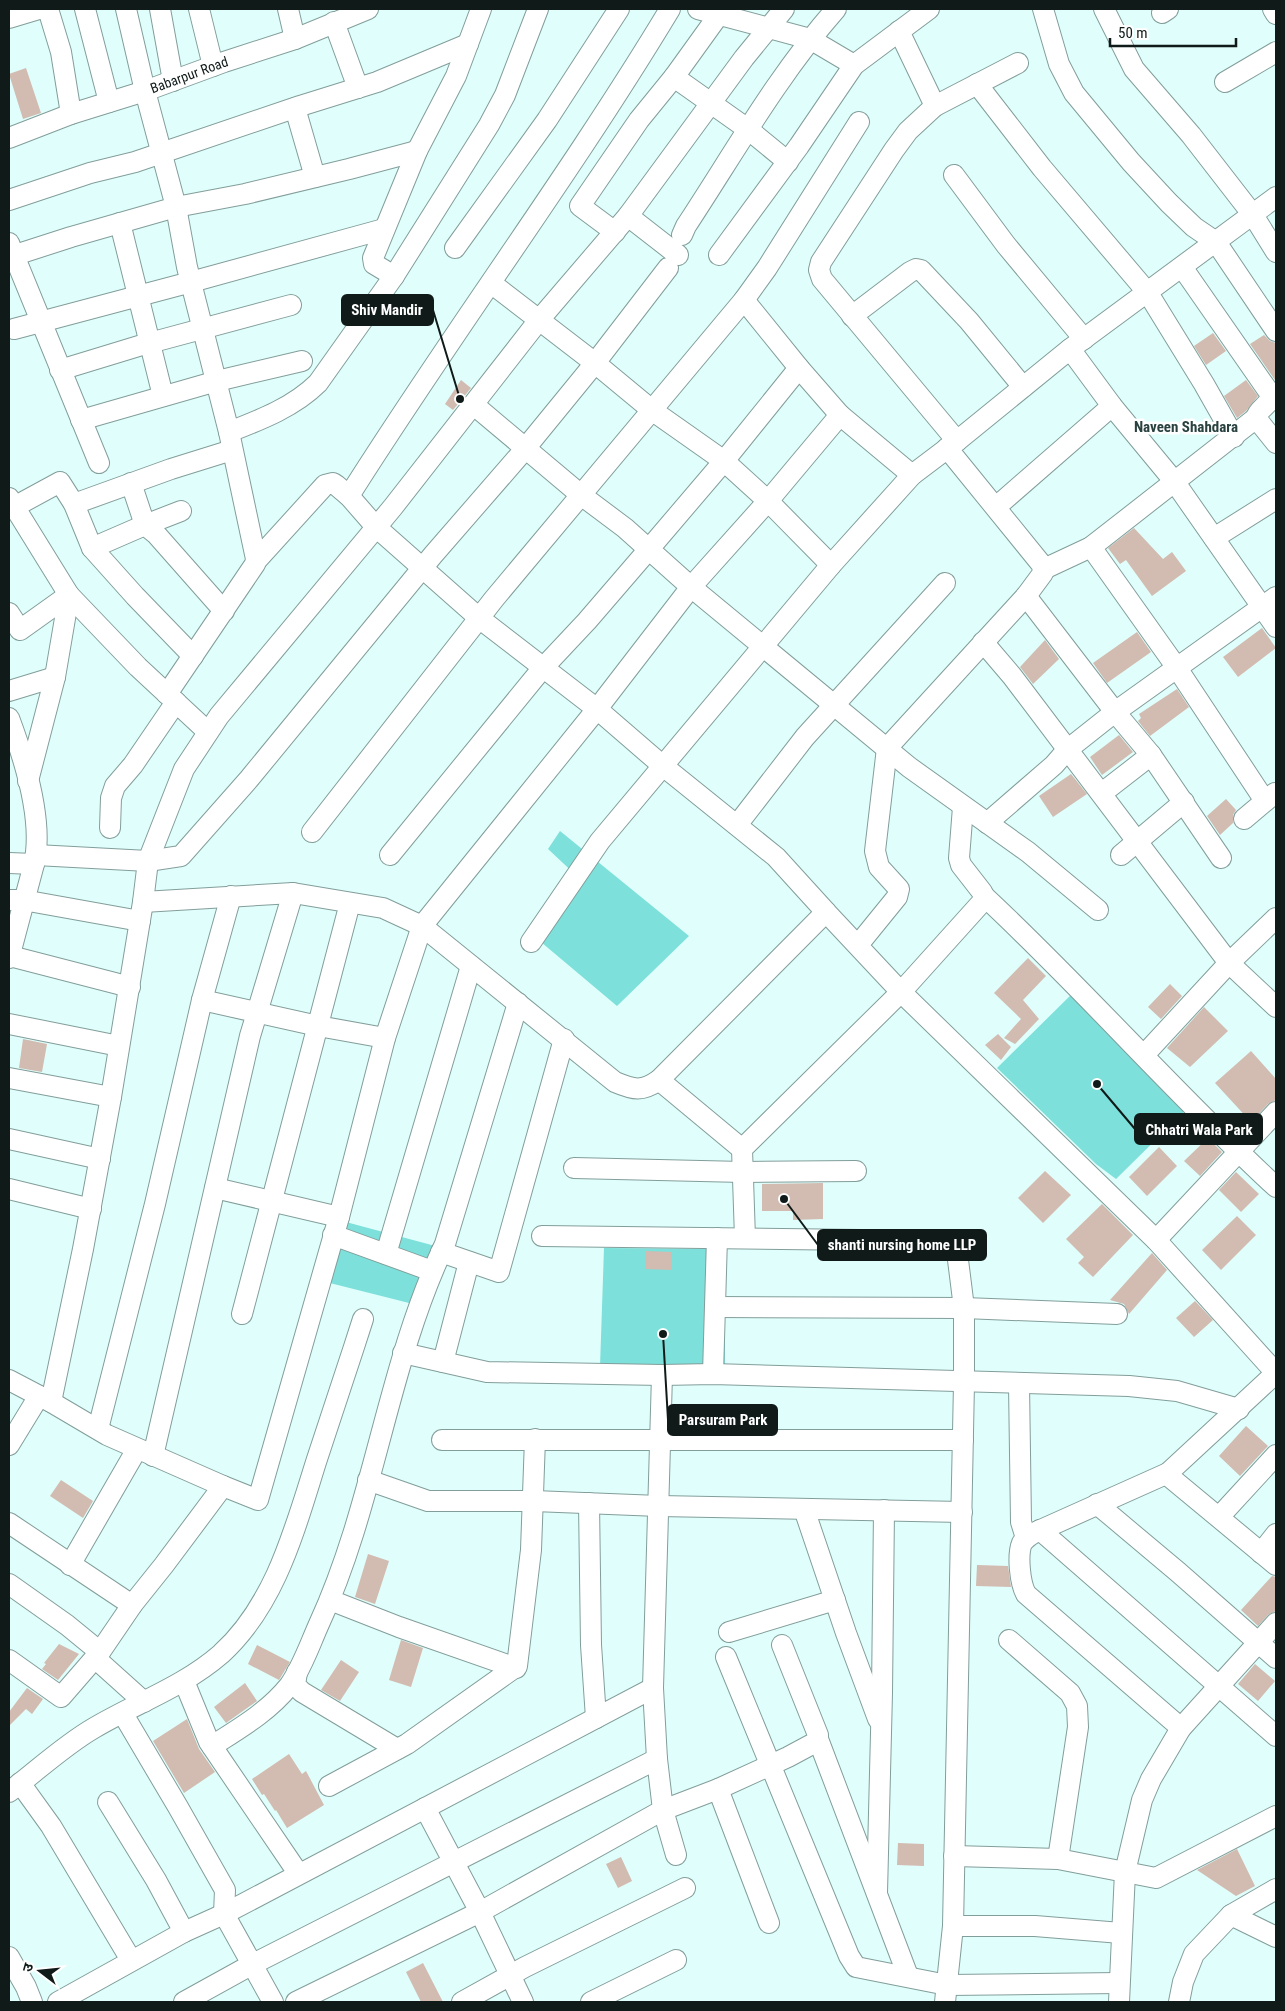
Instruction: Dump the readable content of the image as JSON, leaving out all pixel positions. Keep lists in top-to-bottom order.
{
  "streets": {
    "street": ["Babarpur Road"]
  },
  "districts": ["Naveen Shahdara"],
  "places": [
    "Shiv Mandir",
    "Chhatri Wala Park",
    "shanti nursing home LLP",
    "Parsuram Park"
  ],
  "scale_bar": "50 m",
  "north": "left"
}
